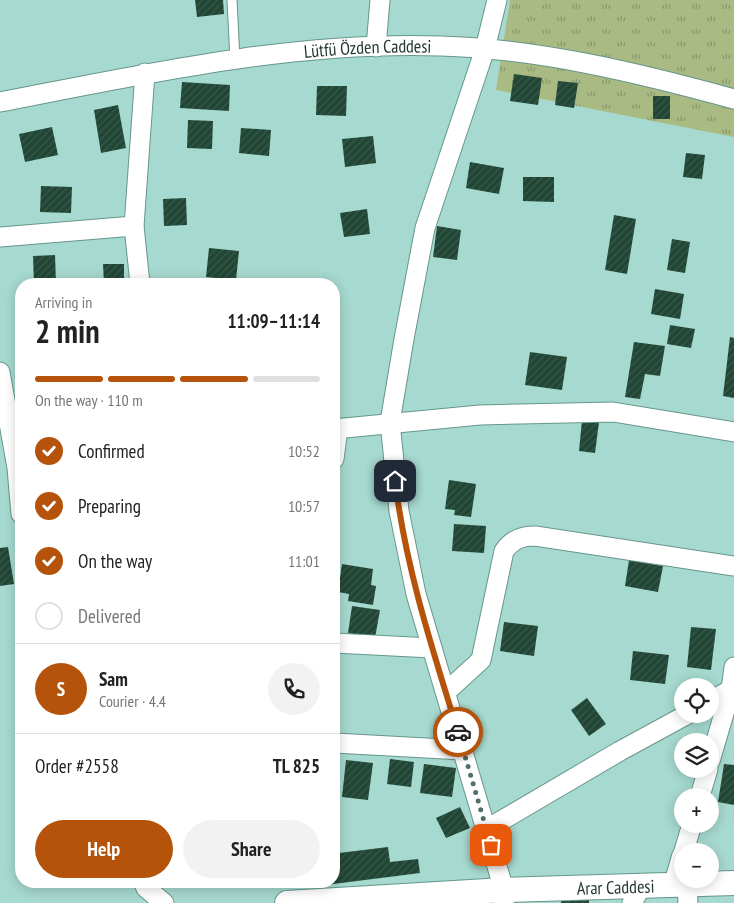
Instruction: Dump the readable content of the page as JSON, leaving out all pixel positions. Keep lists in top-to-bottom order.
{
  "streets": {
    "street": ["Lütfü Özden Caddesi", "Arar Caddesi"]
  },
  "page": {
    "heading": ["2 min", "Arriving in", "11:09–11:14"],
    "panel": [
      "Sam",
      "Courier · 4.4",
      "Order #2558",
      "TL 825"
    ],
    "bar": "On the way · 110 m",
    "list": [
      ["Confirmed", "10:52"],
      ["Preparing", "10:57"],
      ["On the way", "11:01"],
      "Delivered"
    ],
    "round": "S",
    "map_buttons": ["+", "−"],
    "buttons": ["Help", "Share"]
  }
}
